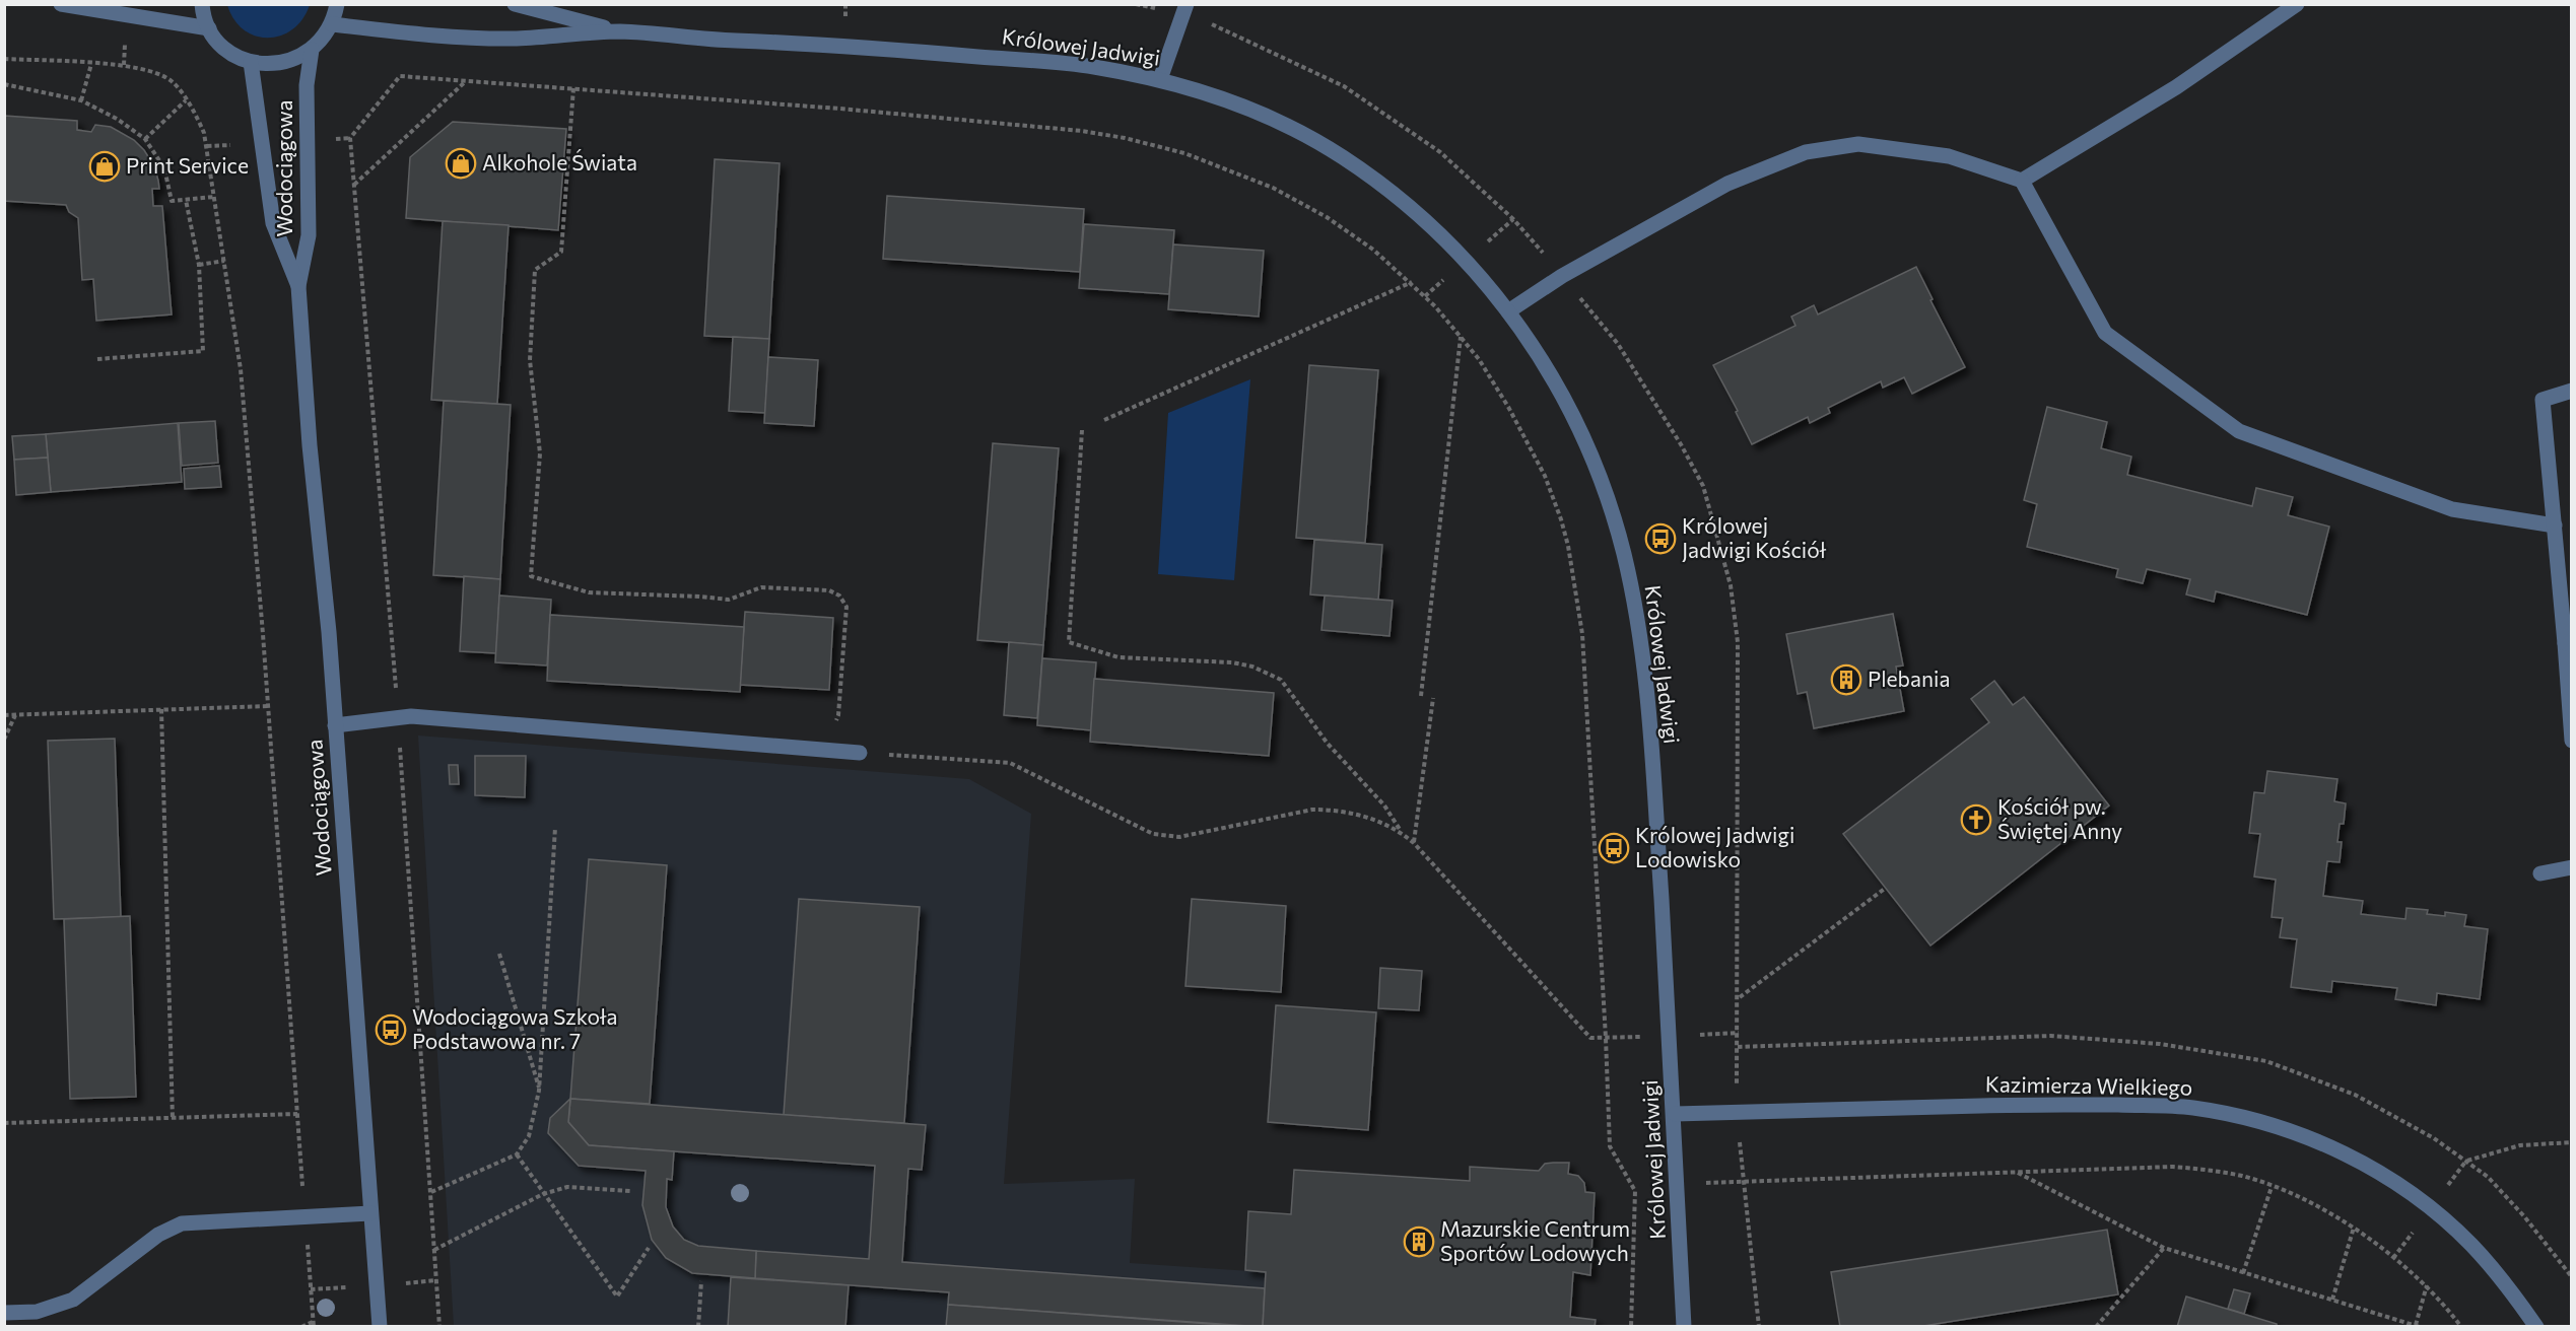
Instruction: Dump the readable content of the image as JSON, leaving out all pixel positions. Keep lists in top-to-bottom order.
{
  "streets": {
    "street": ["Królowej Jadwigi", "Wodociągowa", "Kazimierza Wielkiego"]
  },
  "crossings": [
    ["Królowej Jadwigi", "Kazimierza Wielkiego"]
  ],
  "places": {
    "shop": ["Alkohole Świata", "Print Service"],
    "bus stop": ["Królowej Jadwigi Kościół", "Królowej Jadwigi Lodowisko", "Wodociągowa Szkoła Podstawowa nr. 7"],
    "building": ["Plebania", "Mazurskie Centrum Sportów Lodowych"],
    "church": ["Kościół pw. Świętej Anny"]
  }
}
